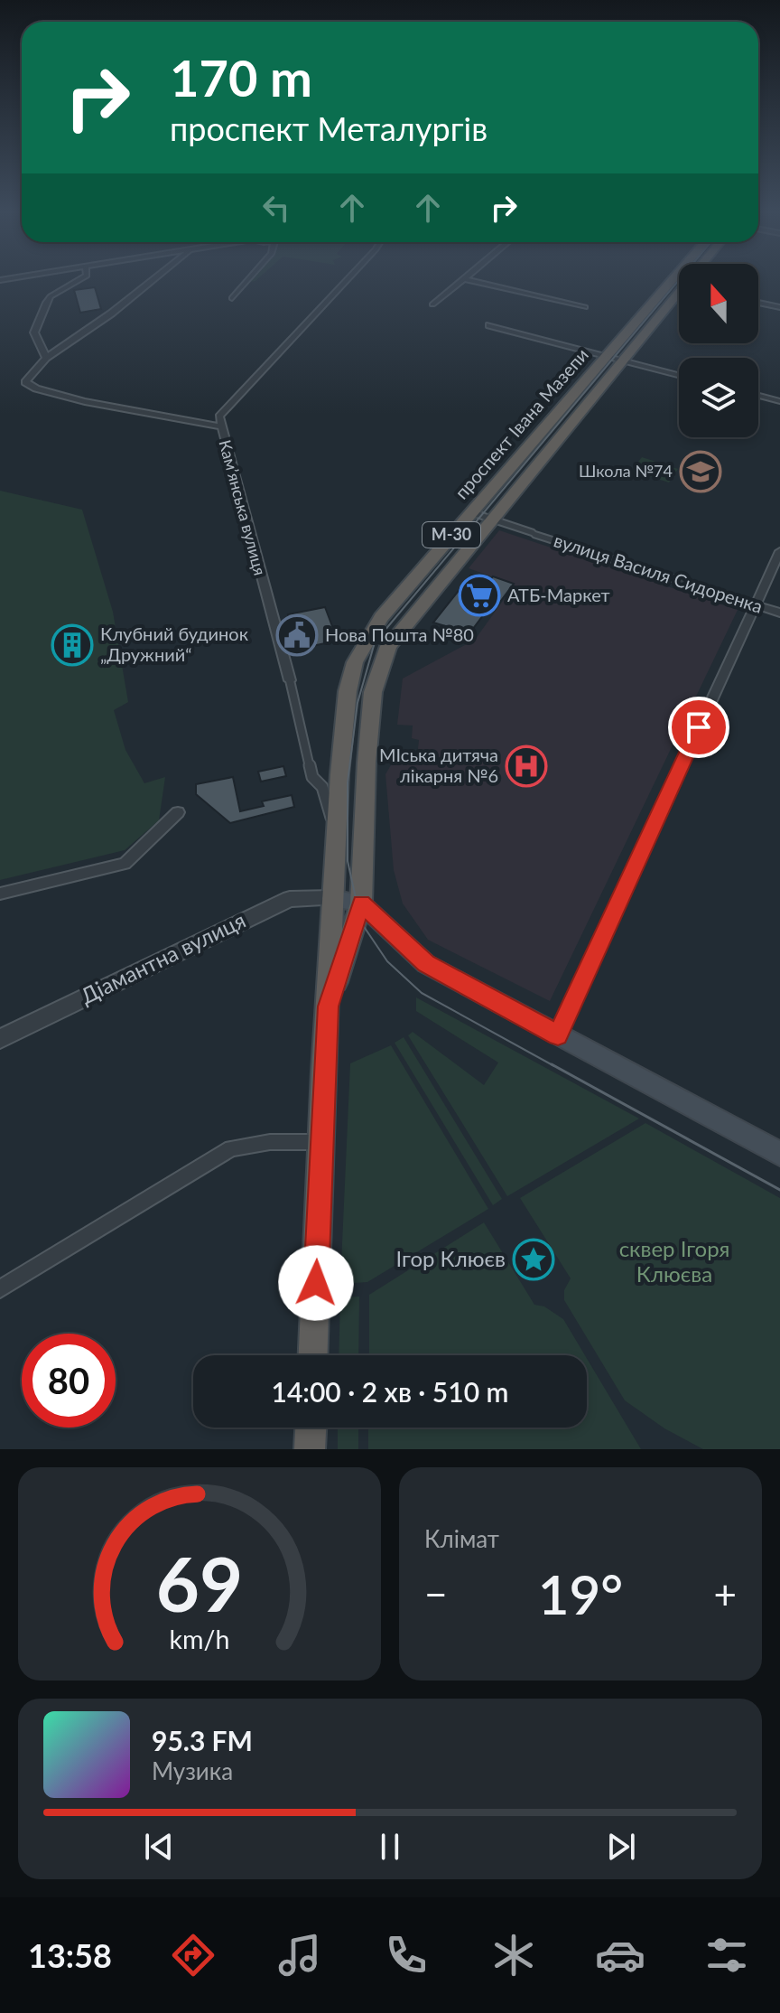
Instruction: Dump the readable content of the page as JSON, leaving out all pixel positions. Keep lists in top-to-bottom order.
{
  "streets": {
    "highway": ["проспект Івана Мазепи", "М-30"],
    "street": ["Камʼянська вулиця", "вулиця Василя Сидоренка", "Діамантна вулиця"]
  },
  "crossings": [
    ["проспект Івана Мазепи", "Камʼянська вулиця"],
    ["проспект Івана Мазепи", "М-30"],
    ["проспект Івана Мазепи", "вулиця Василя Сидоренка"],
    ["проспект Івана Мазепи", "Діамантна вулиця"],
    ["М-30", "Діамантна вулиця"]
  ],
  "parks": ["сквер Ігоря Клюєва"],
  "places": {
    "school or university": ["Школа №74"],
    "supermarket": ["АТБ-Маркет"],
    "public building": ["Нова Пошта №80"],
    "building": ["Клубний будинок „Дружний“"],
    "hospital": ["МІська дитяча лікарня №6"],
    "place": ["Ігор Клюєв"]
  },
  "north": "top",
  "page": {
    "turn": ["170 m", "проспект Металургів"],
    "limit": "80",
    "trip": "14:00 · 2 хв · 510 m",
    "tile": "Клімат",
    "heat": ["−", "19°", "+"],
    "song": ["95.3 FM", "Музика"],
    "tabs": "13:58",
    "gauge": ["69", "km/h"]
  }
}
